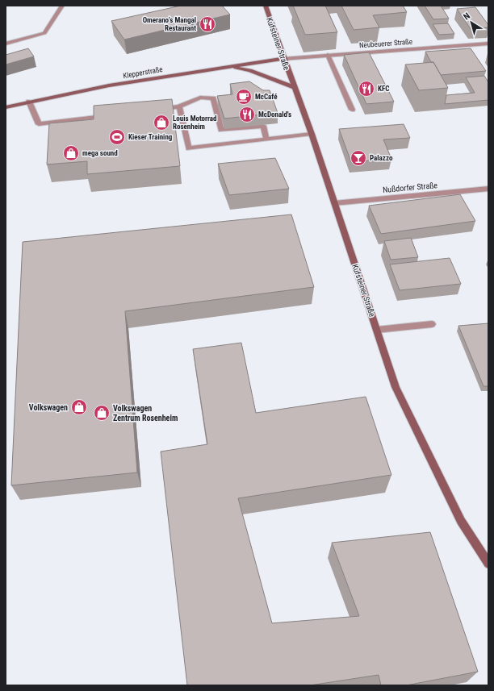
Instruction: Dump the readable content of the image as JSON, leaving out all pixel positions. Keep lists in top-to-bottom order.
{
  "streets": {
    "main road": ["Kufsteiner Straße", "Klepperstraße"],
    "street": ["Neubeuerer Straße", "Nußdorfer Straße"]
  },
  "crossings": [
    ["Kufsteiner Straße", "Neubeuerer Straße"],
    ["Kufsteiner Straße", "Klepperstraße"],
    ["Kufsteiner Straße", "Nußdorfer Straße"],
    ["Neubeuerer Straße", "Klepperstraße"]
  ],
  "places": {
    "restaurant": ["Omerano‘s Mangal Restaurant", "KFC", "McDonald's"],
    "cafe": ["McCafé"],
    "shop": [
      "Louis Motorrad Rosenheim",
      "mega sound",
      "Volkswagen",
      "Volkswagen Zentrum Rosenheim"
    ],
    "sports": ["Kieser Training"],
    "bar": ["Palazzo"]
  },
  "north": "top left"
}
